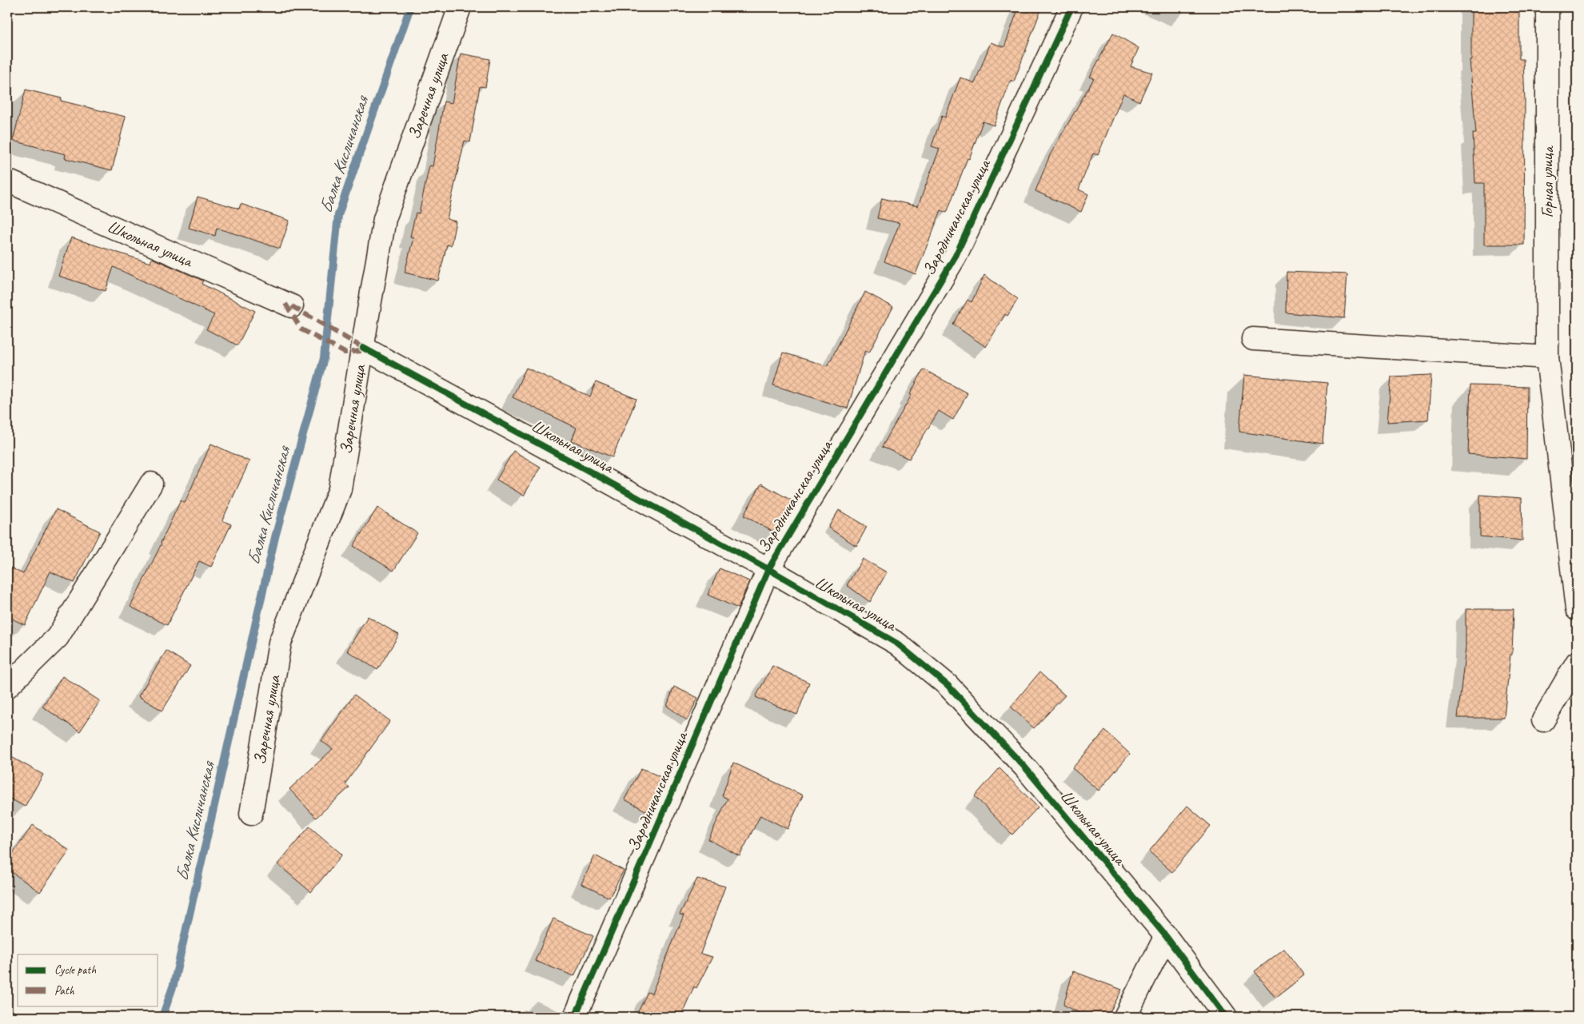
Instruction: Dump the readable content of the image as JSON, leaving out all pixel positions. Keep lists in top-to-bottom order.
{
  "streets": {
    "street": [
      "Заречная улица",
      "Горная улица",
      "Зародничанская улица",
      "Школьная улица"
    ]
  },
  "crossings": [
    ["Заречная улица", "Школьная улица"],
    ["Зародничанская улица", "Школьная улица"]
  ],
  "water": ["Балка Кисличанская"],
  "legend": ["Cycle path", "Path"]
}
